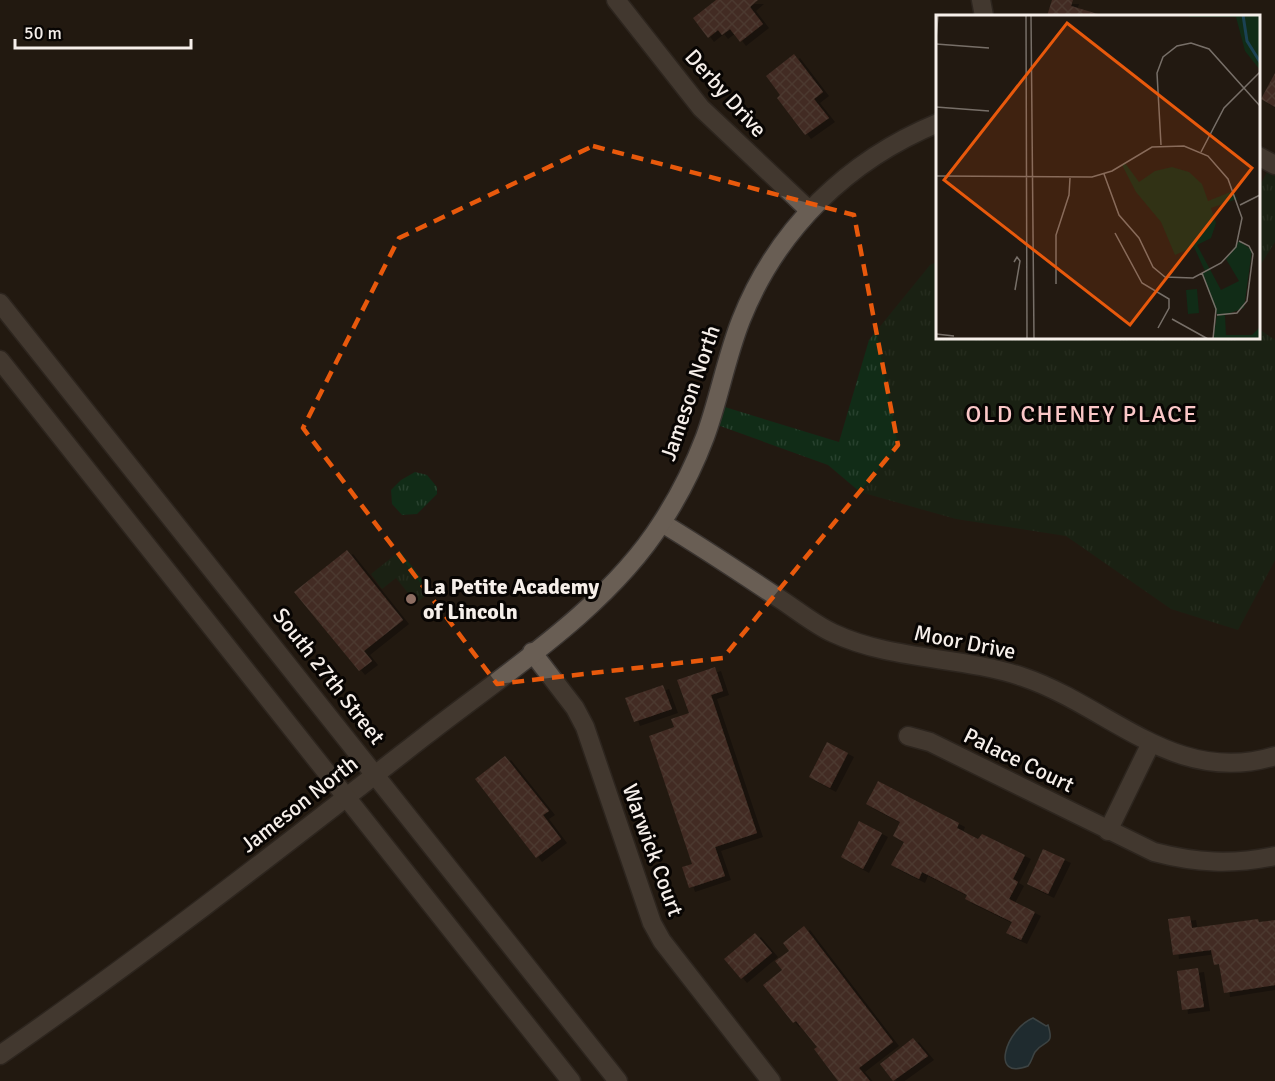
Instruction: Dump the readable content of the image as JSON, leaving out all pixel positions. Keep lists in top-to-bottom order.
{
  "streets": {
    "street": [
      "Derby Drive",
      "Jameson North",
      "Moor Drive",
      "South 27th Street",
      "Palace Court",
      "Warwick Court"
    ]
  },
  "crossings": [
    ["Derby Drive", "Jameson North"],
    ["Jameson North", "Moor Drive"],
    ["Jameson North", "South 27th Street"],
    ["Jameson North", "Warwick Court"]
  ],
  "districts": ["OLD CHENEY PLACE"],
  "places": ["La Petite Academy of Lincoln"],
  "scale_bar": "50 m"
}
